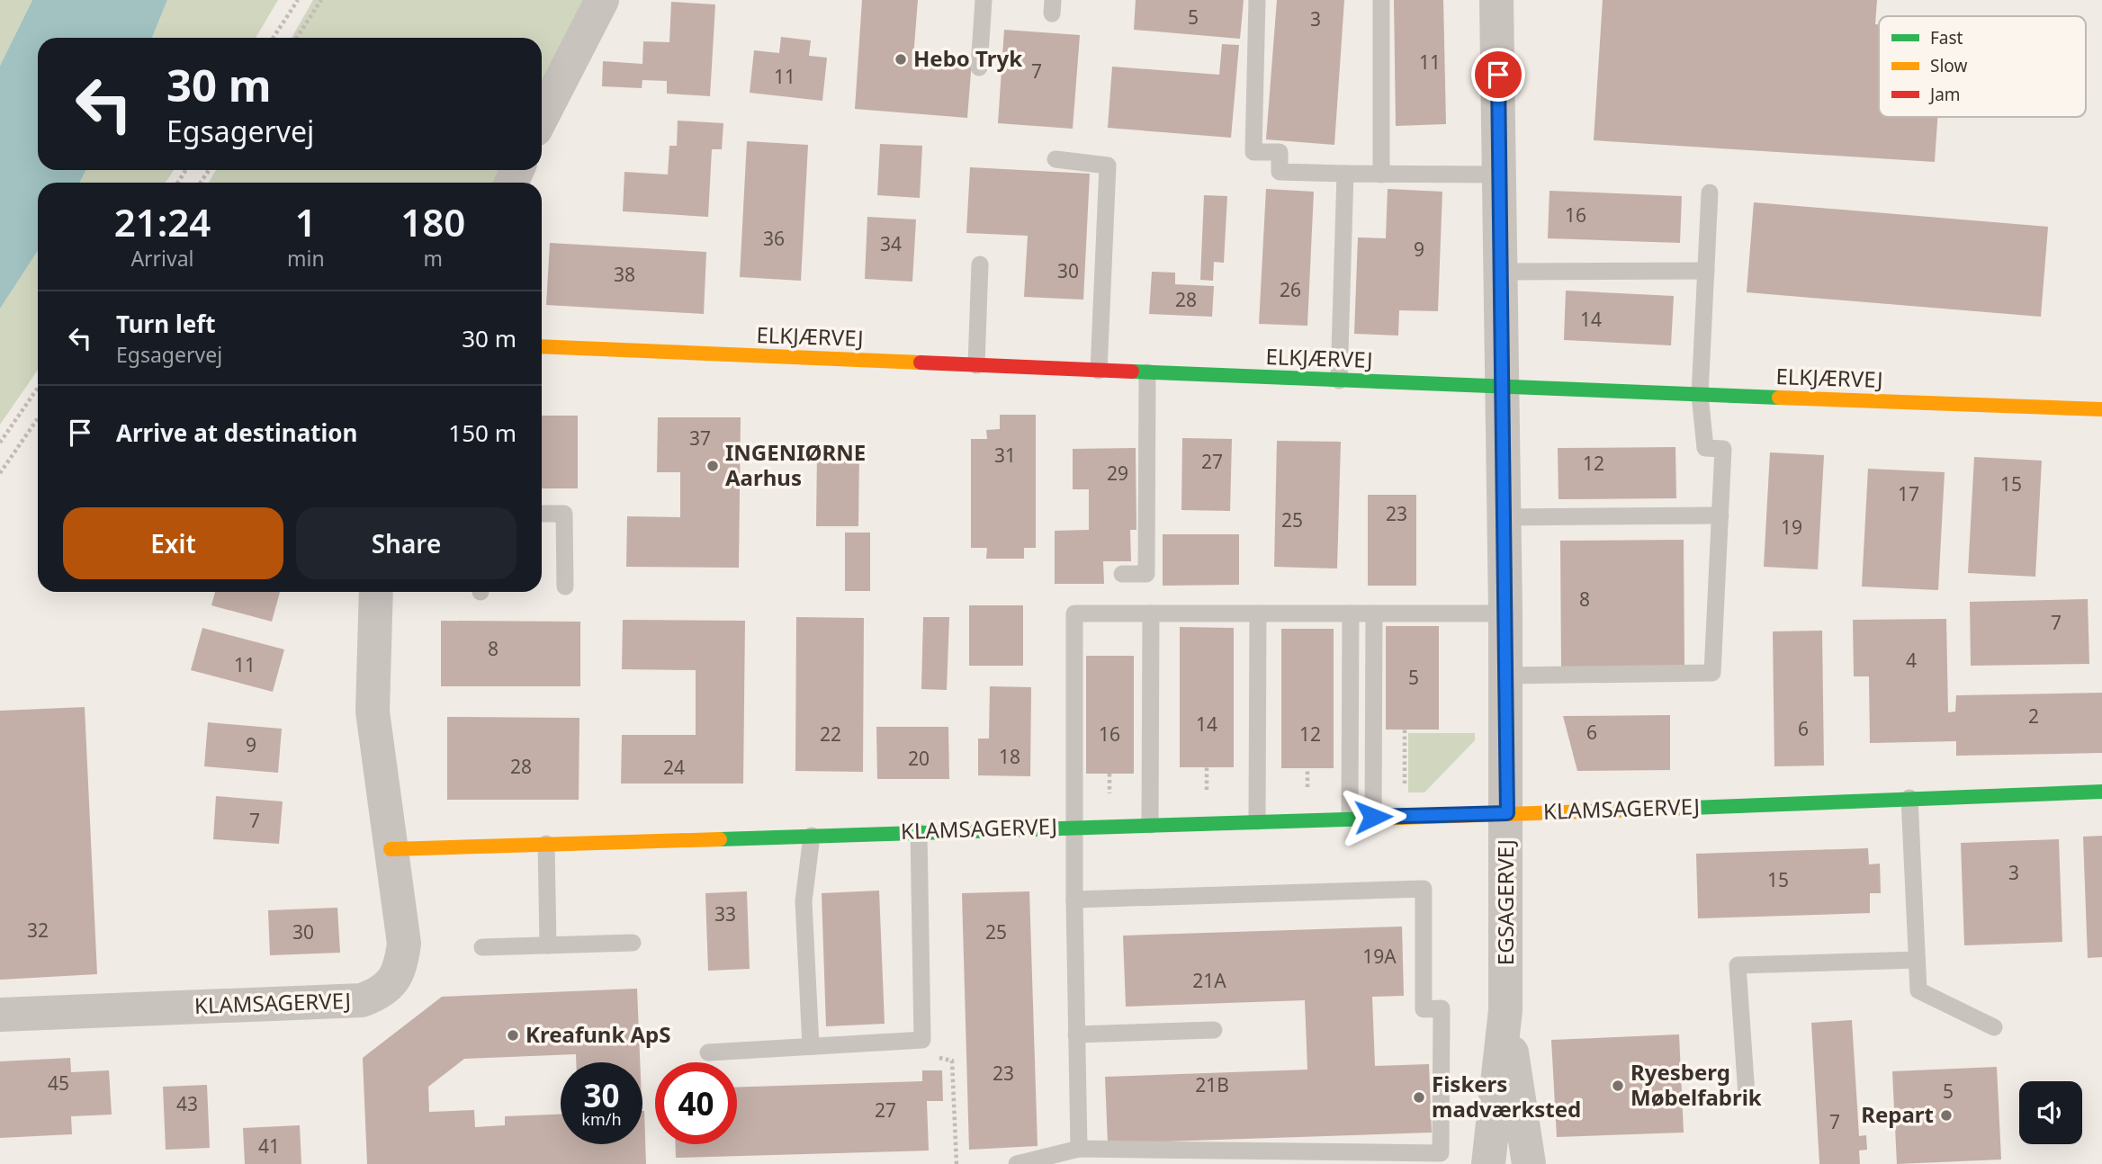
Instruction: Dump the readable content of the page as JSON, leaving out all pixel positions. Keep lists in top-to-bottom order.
{
  "streets": {
    "street": ["ELKJÆRVEJ", "KLAMSAGERVEJ", "EGSAGERVEJ"]
  },
  "crossings": [
    ["ELKJÆRVEJ", "EGSAGERVEJ"],
    ["KLAMSAGERVEJ", "EGSAGERVEJ"]
  ],
  "places": [
    "Hebo Tryk",
    "INGENIØRNE Aarhus",
    "Kreafunk ApS",
    "Ryesberg Møbelfabrik",
    "Fiskers madværksted",
    "Repart"
  ],
  "house_numbers": [
    "5",
    "3",
    "11",
    "7",
    "11",
    "16",
    "36",
    "34",
    "9",
    "30",
    "38",
    "26",
    "28",
    "14",
    "37",
    "31",
    "27",
    "12",
    "29",
    "15",
    "17",
    "23",
    "25",
    "19",
    "8",
    "7",
    "8",
    "4",
    "11",
    "5",
    "2",
    "14",
    "6",
    "6",
    "22",
    "16",
    "12",
    "9",
    "18",
    "20",
    "28",
    "24",
    "7",
    "3",
    "15",
    "33",
    "32",
    "30",
    "25",
    "19A",
    "21A",
    "23",
    "45",
    "21B",
    "5",
    "43",
    "27",
    "7",
    "41"
  ],
  "legend": ["Fast", "Slow", "Jam"],
  "page": {
    "turn": ["30 m", "Egsagervej"],
    "eta": [
      "21:24",
      "Arrival",
      "1",
      "min",
      "180",
      "m"
    ],
    "list": [
      {
        "name": "Turn left",
        "note": "Egsagervej",
        "value": "30 m"
      },
      {
        "name": "Arrive at destination",
        "value": "150 m"
      }
    ],
    "buttons": ["Exit", "Share"],
    "speed": "30 km/h",
    "limit": "40"
  }
}
